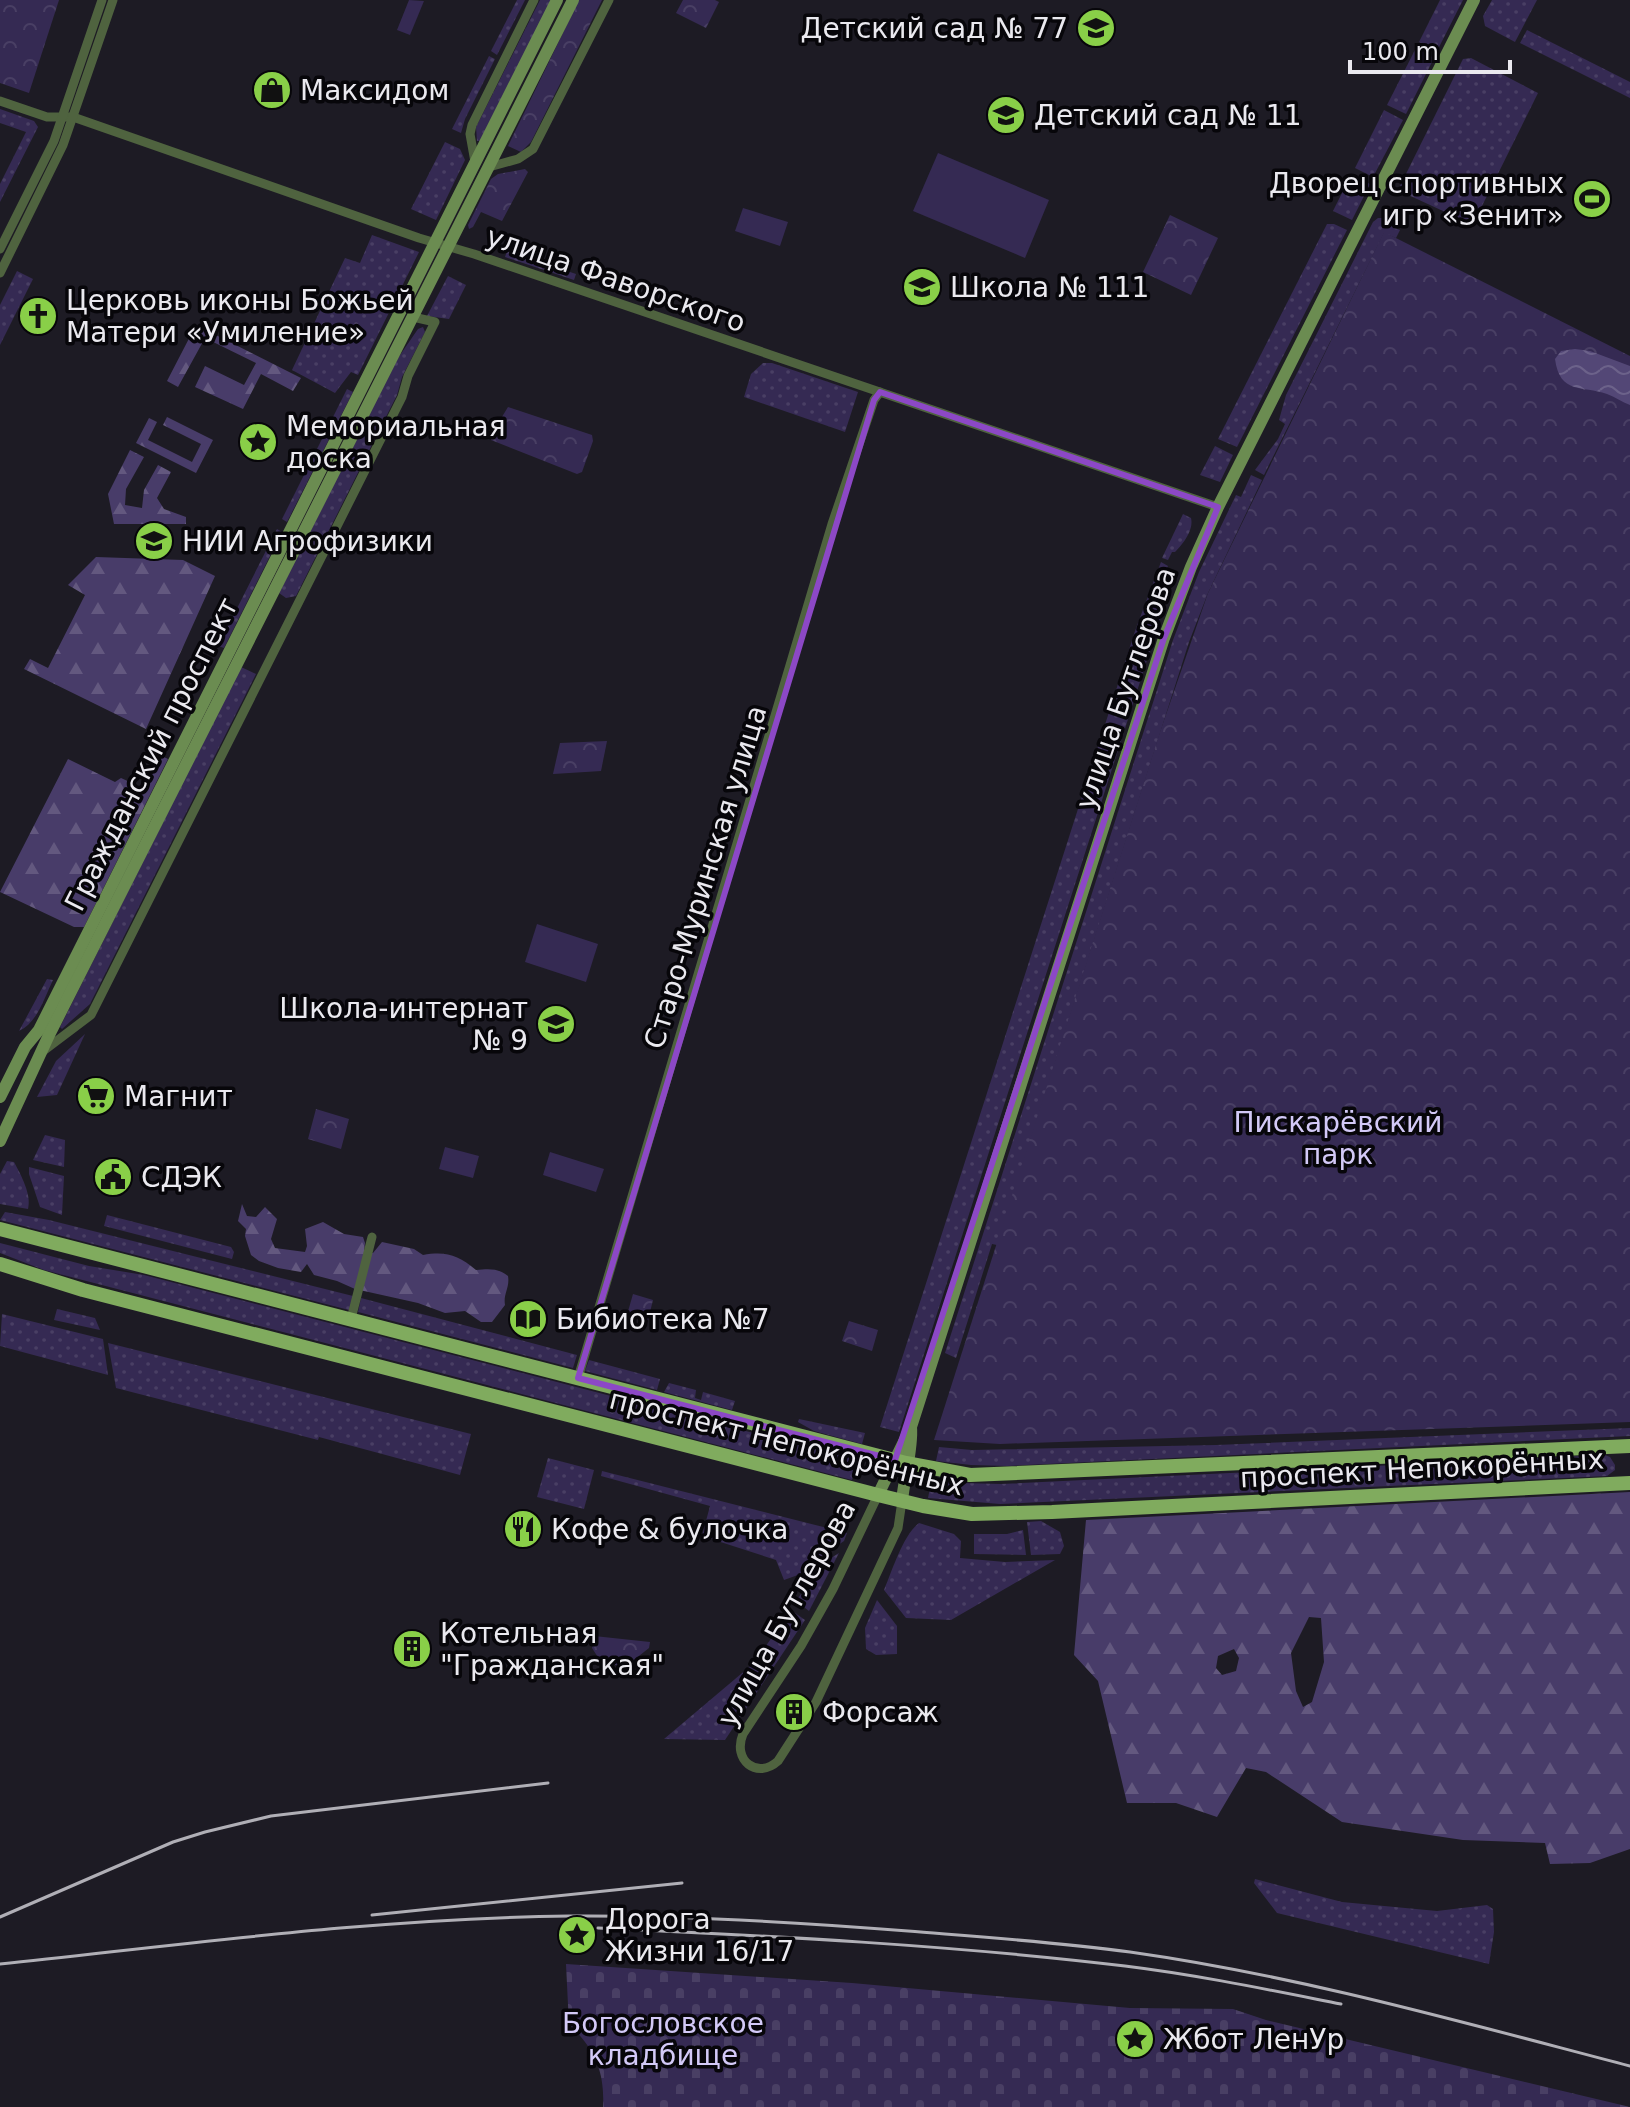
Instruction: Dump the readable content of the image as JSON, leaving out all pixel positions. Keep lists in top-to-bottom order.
{
  "streets": {
    "main road": ["улица Бутлерова", "Гражданский проспект", "проспект Непокорённых"],
    "street": ["улица Фаворского", "Старо-Муринская улица"]
  },
  "crossings": [
    ["улица Фаворского", "улица Бутлерова"],
    ["улица Фаворского", "Гражданский проспект"],
    ["улица Фаворского", "Старо-Муринская улица"],
    ["улица Бутлерова", "проспект Непокорённых"],
    ["Старо-Муринская улица", "проспект Непокорённых"]
  ],
  "parks": ["Пискарёвский парк", "Богословское кладбище"],
  "places": {
    "school or university": [
      "Детский сад № 77",
      "Детский сад № 11",
      "Школа № 111",
      "НИИ Агрофизики",
      "Школа-интернат № 9"
    ],
    "shop": ["Максидом"],
    "sports": ["Дворец спортивных игр «Зенит»"],
    "church": ["Церковь иконы Божьей Матери «Умиление»"],
    "place": ["Мемориальная доска", "Дорога Жизни 16/17", "Жбот ЛенУр"],
    "supermarket": ["Магнит"],
    "public building": ["СДЭК"],
    "library": ["Бибиотека №7"],
    "restaurant": ["Кофе & булочка"],
    "building": ["Котельная \"Гражданская\"", "Форсаж"]
  },
  "scale_bar": "100 m"
}
